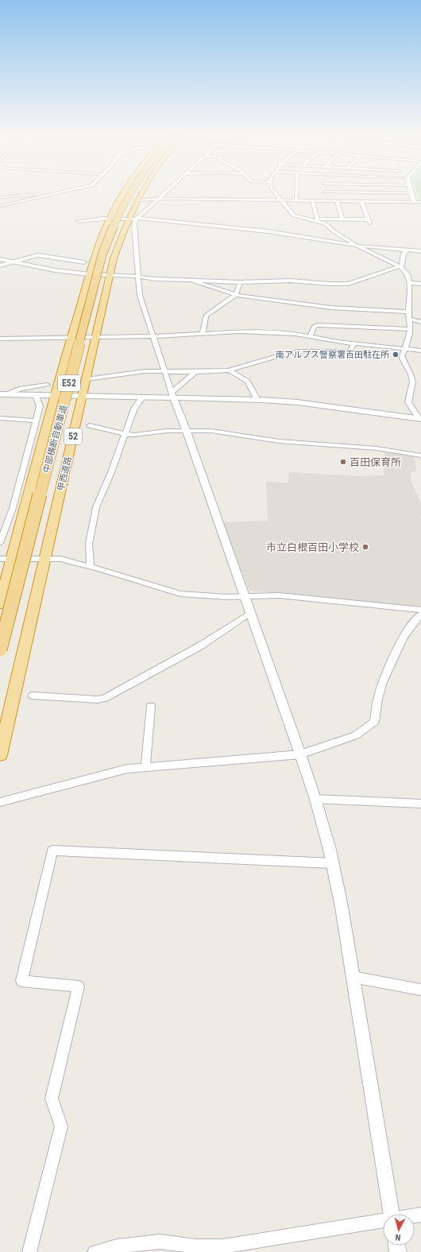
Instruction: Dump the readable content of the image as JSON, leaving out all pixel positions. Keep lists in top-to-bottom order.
{
  "streets": {
    "highway": [
      "E52",
      "52",
      "中部横断自動車道",
      "甲西道路"
    ]
  },
  "places": ["南アルプス警察署百田駐在所", "百田保育所", "市立白根百田小学校"],
  "north": "bottom"
}
